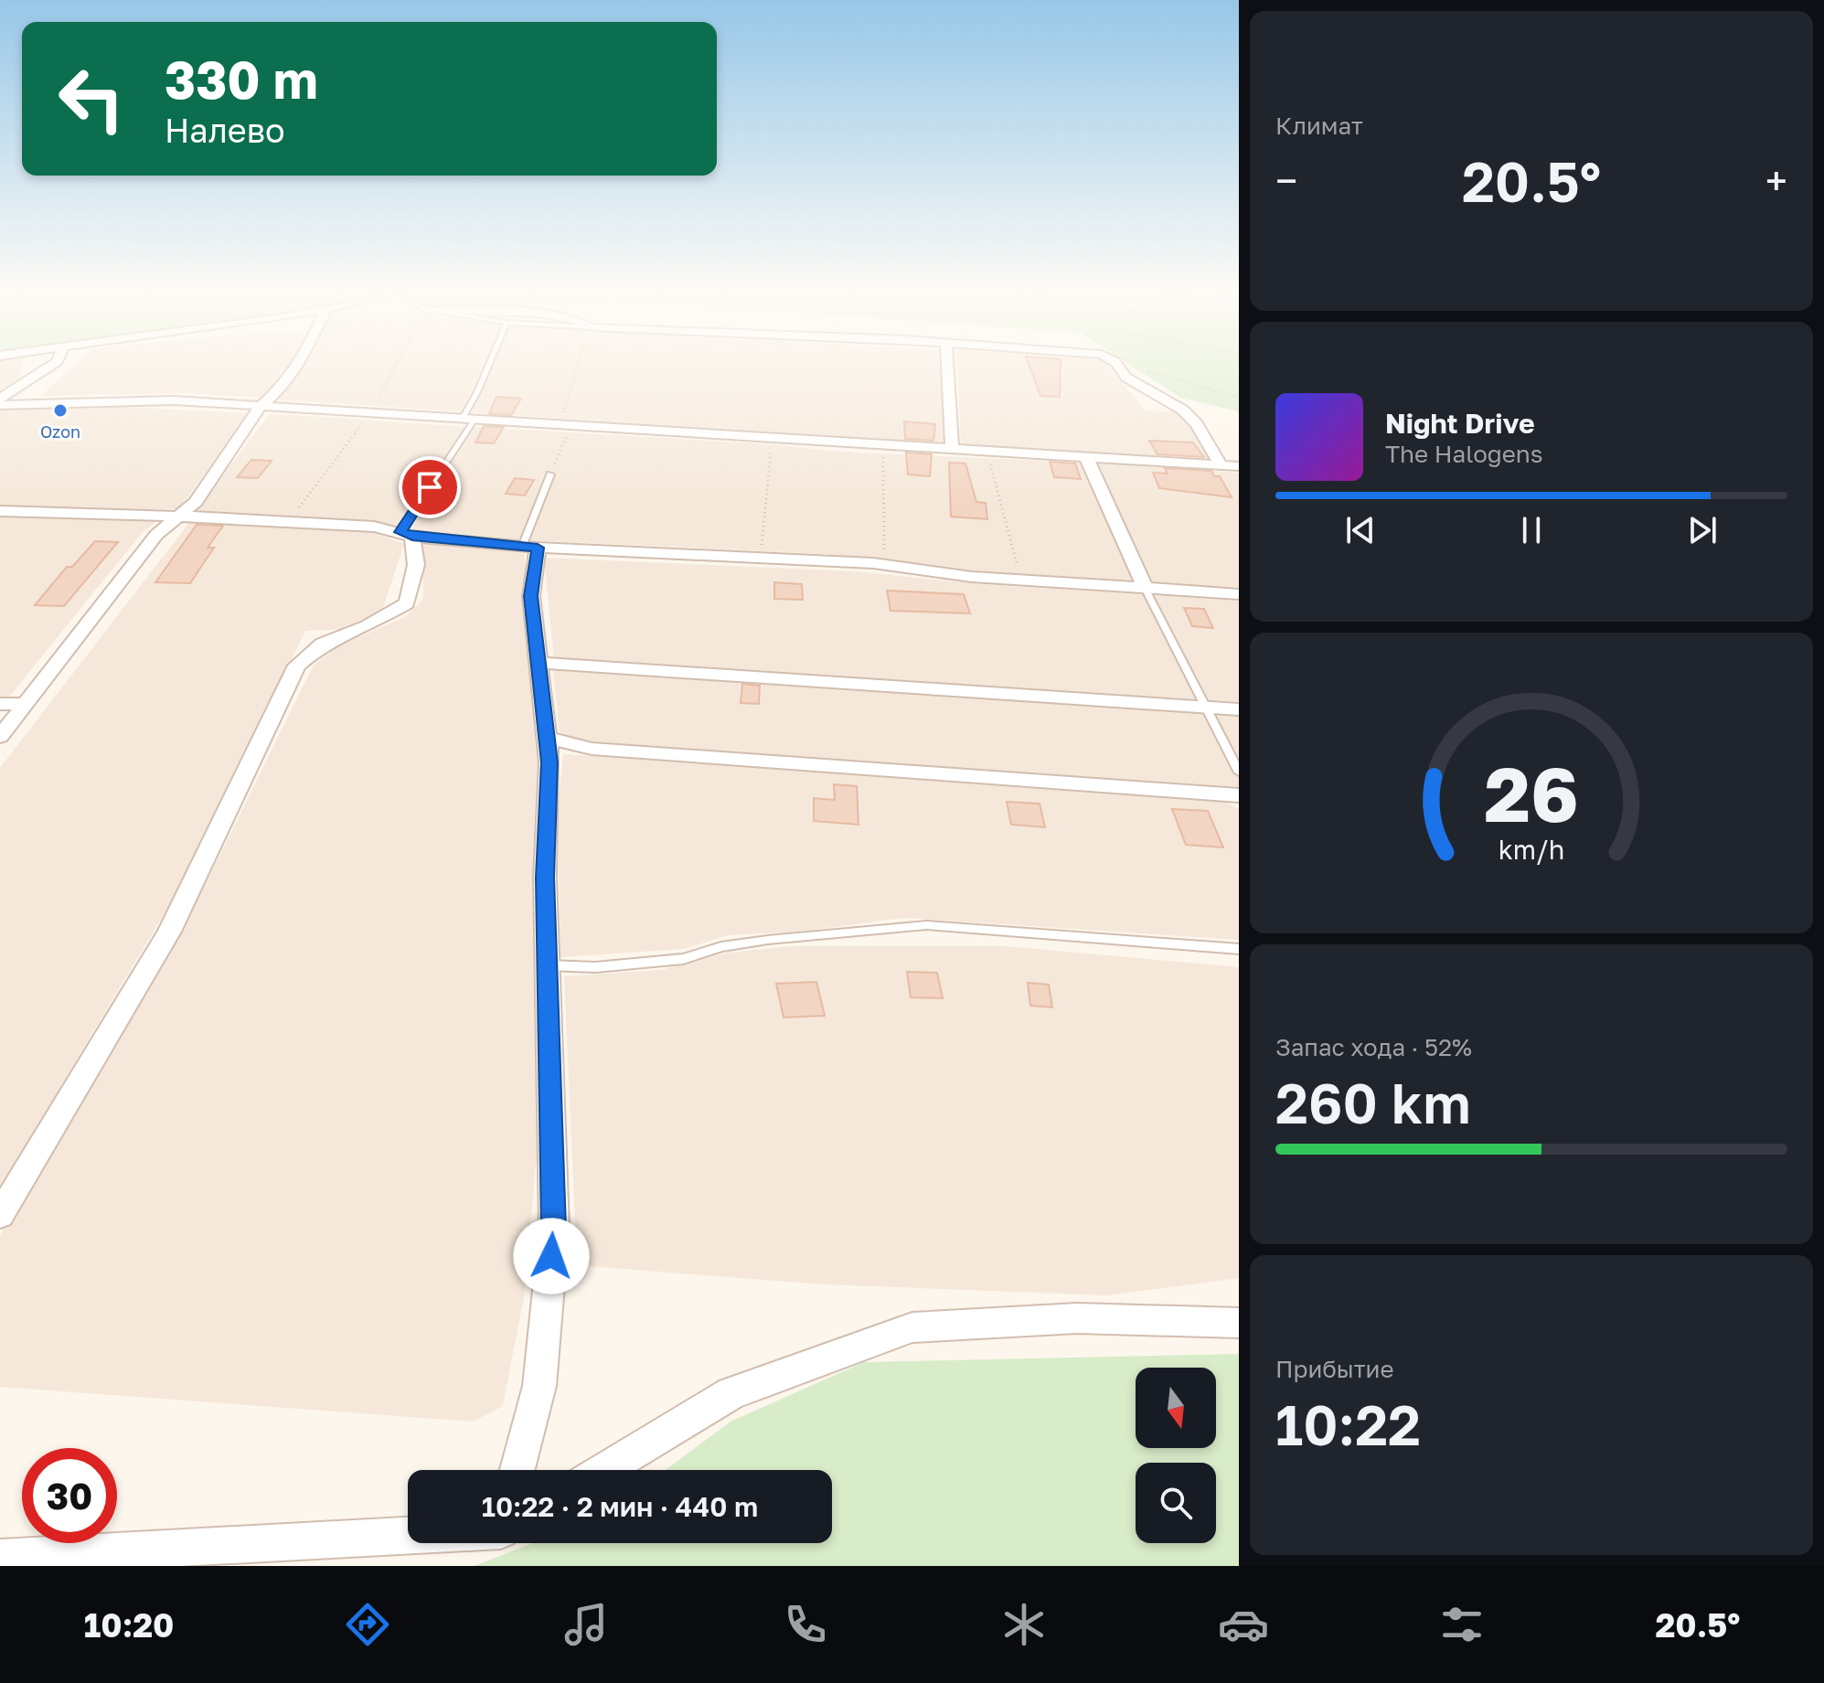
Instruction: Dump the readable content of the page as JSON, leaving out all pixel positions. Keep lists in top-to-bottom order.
{
  "places": ["Ozon"],
  "north": "bottom",
  "page": {
    "tile": [
      "Климат",
      ["Запас хода · 52%", "260 km"],
      ["Прибытие", "10:22"]
    ],
    "turn": ["330 m", "Налево"],
    "heat": ["−", "20.5°", "+"],
    "song": ["Night Drive", "The Halogens"],
    "limit": "30",
    "trip": "10:22 · 2 мин · 440 m",
    "tabs": ["10:20", "20.5°"],
    "gauge": ["26", "km/h"]
  }
}
